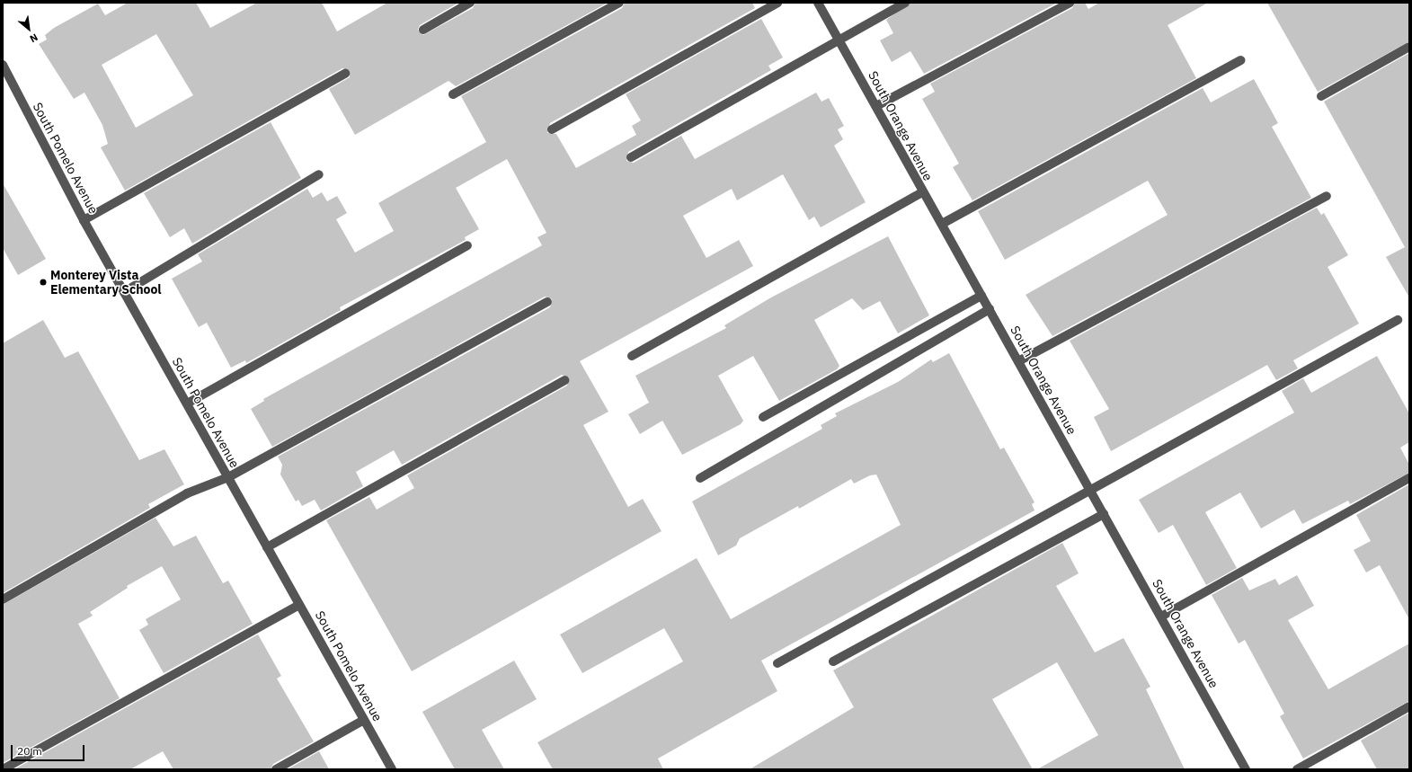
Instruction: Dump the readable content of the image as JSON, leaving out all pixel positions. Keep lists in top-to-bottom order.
{
  "streets": {
    "street": ["South Orange Avenue", "South Pomelo Avenue"]
  },
  "places": ["Monterey Vista Elementary School"],
  "scale_bar": "20 m",
  "north": "bottom right"
}
